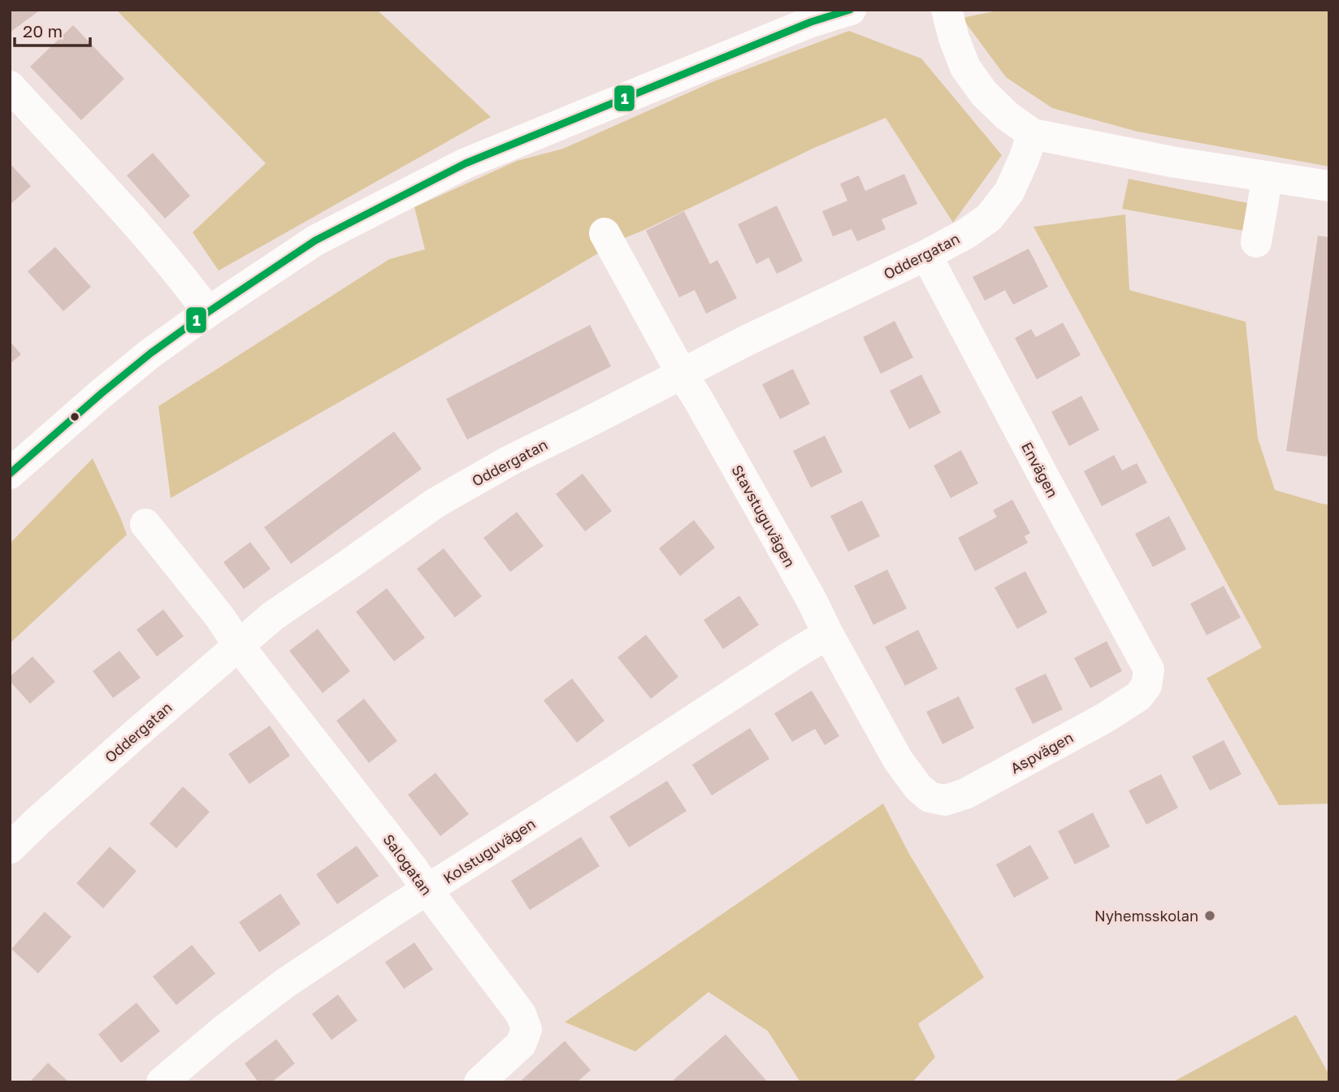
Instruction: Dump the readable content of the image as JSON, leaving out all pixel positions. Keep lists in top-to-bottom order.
{
  "streets": {
    "street": [
      "Oddergatan",
      "Envägen",
      "Stavstuguvägen",
      "Aspvägen",
      "Kolstuguvägen",
      "Salogatan"
    ]
  },
  "crossings": [
    ["Oddergatan", "Envägen"],
    ["Oddergatan", "Stavstuguvägen"],
    ["Oddergatan", "Salogatan"],
    ["Envägen", "Aspvägen"],
    ["Stavstuguvägen", "Aspvägen"],
    ["Stavstuguvägen", "Kolstuguvägen"],
    ["Kolstuguvägen", "Salogatan"]
  ],
  "places": ["Nyhemsskolan"],
  "lines": ["transit line 1"],
  "scale_bar": "20 m"
}
